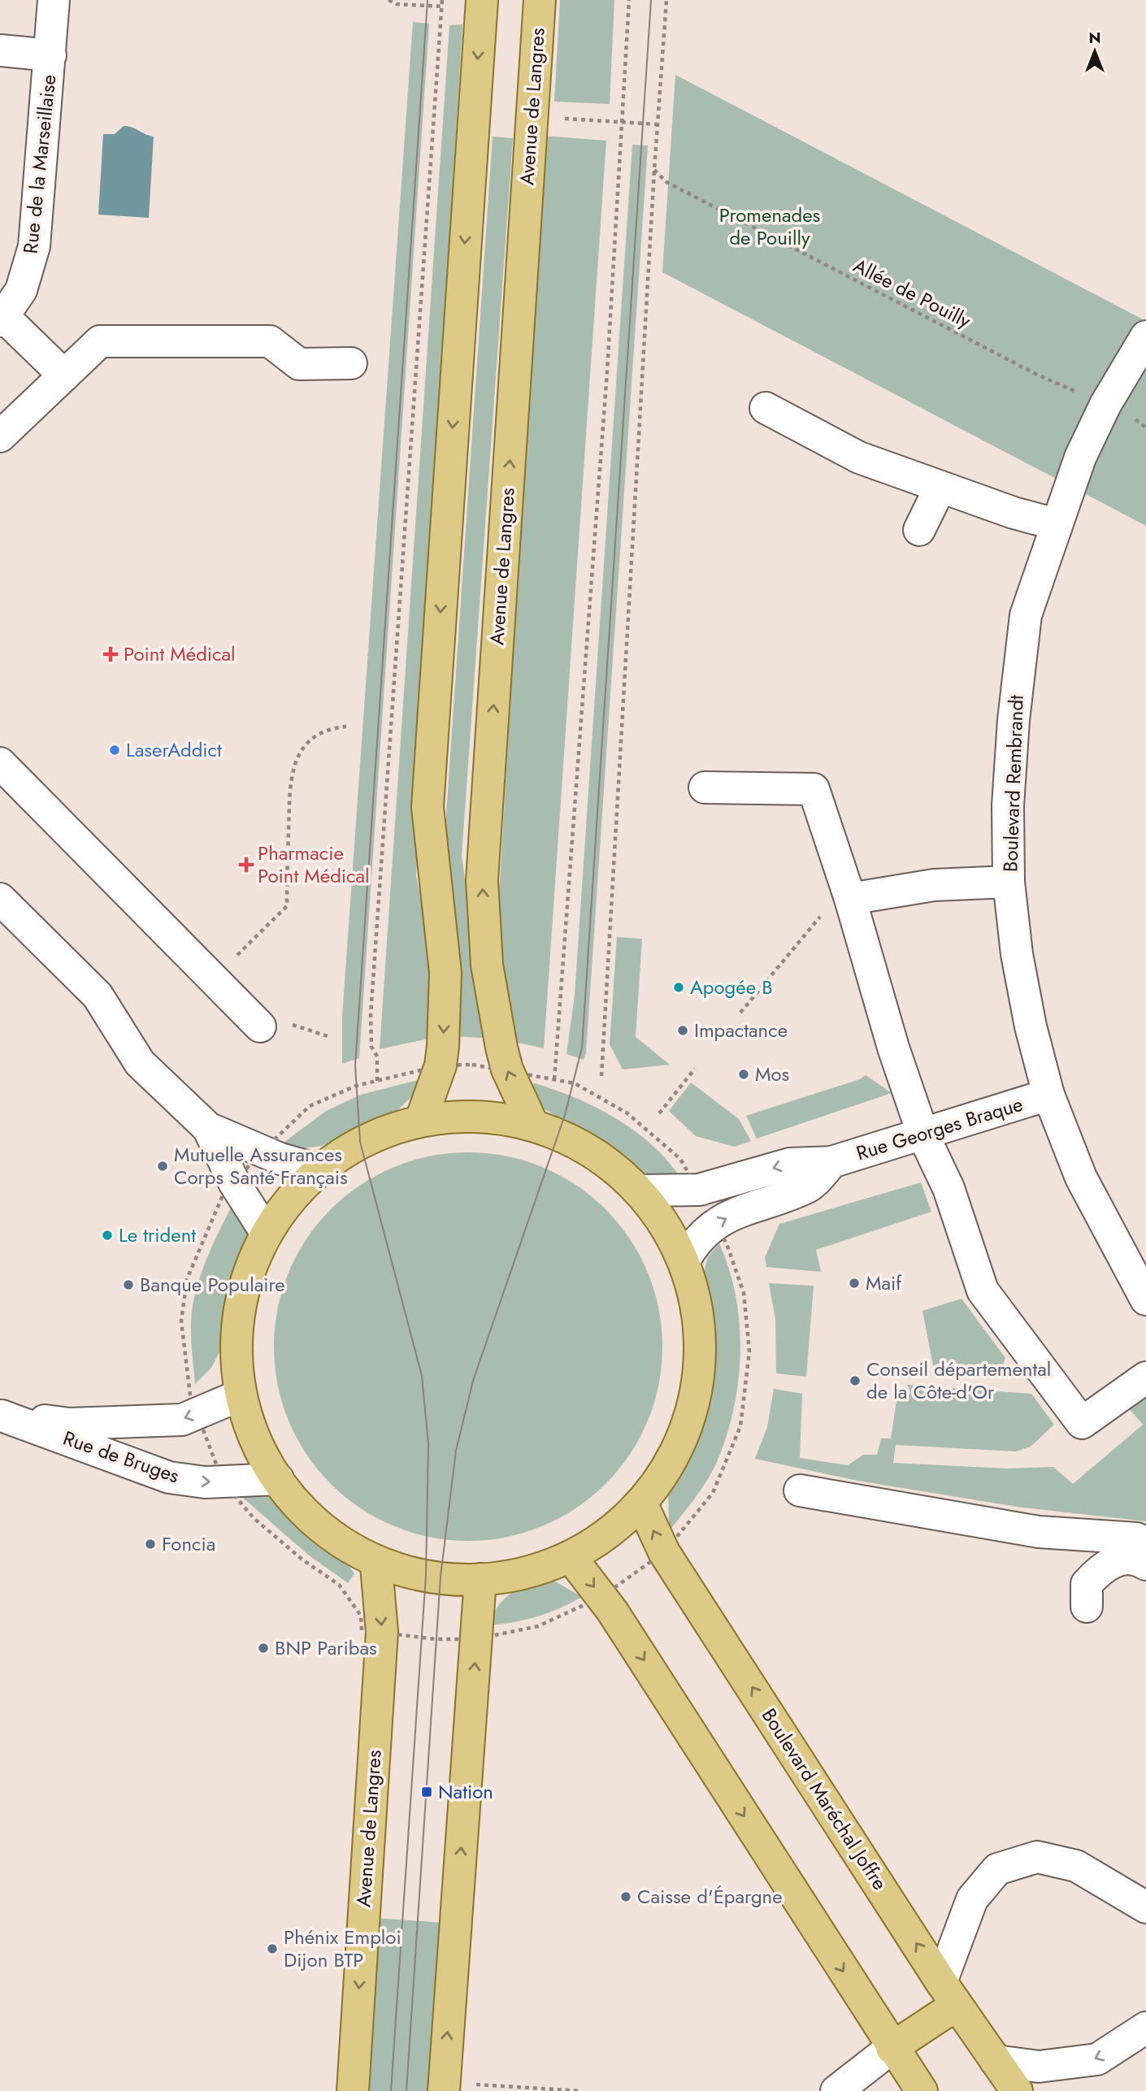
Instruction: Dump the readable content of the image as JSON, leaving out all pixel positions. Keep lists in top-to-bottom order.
{
  "streets": {
    "main road": ["Avenue de Langres", "Boulevard Maréchal Joffre"],
    "street": [
      "Rue de la Marseillaise",
      "Boulevard Rembrandt",
      "Rue Georges Braque",
      "Rue de Bruges"
    ],
    "path": ["Allée de Pouilly"]
  },
  "crossings": [
    ["Allée de Pouilly", "Boulevard Rembrandt"],
    ["Boulevard Rembrandt", "Rue Georges Braque"]
  ],
  "parks": ["Promenades de Pouilly"],
  "places": {
    "health": ["Point Médical", "Pharmacie Point Médical"],
    "other": [
      "LaserAddict",
      "Apogée B",
      "Impactance",
      "Mos",
      "Mutuelle Assurances Corps Santé Français",
      "Le trident",
      "Maif",
      "Banque Populaire",
      "Conseil départemental de la Côte-d'Or",
      "Foncia",
      "BNP Paribas",
      "Caisse d'Épargne",
      "Phénix Emploi Dijon BTP"
    ],
    "transit": ["Nation"]
  },
  "north": "top"
}
